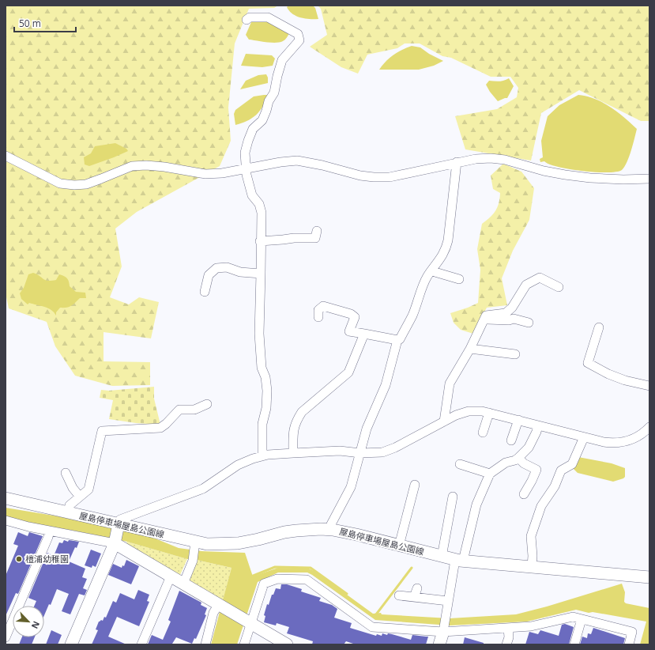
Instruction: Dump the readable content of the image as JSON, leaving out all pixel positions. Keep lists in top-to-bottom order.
{
  "streets": {
    "main road": ["屋島停車場屋島公園線"]
  },
  "places": ["檀浦幼稚園"],
  "scale_bar": "50 m",
  "north": "bottom right"
}
